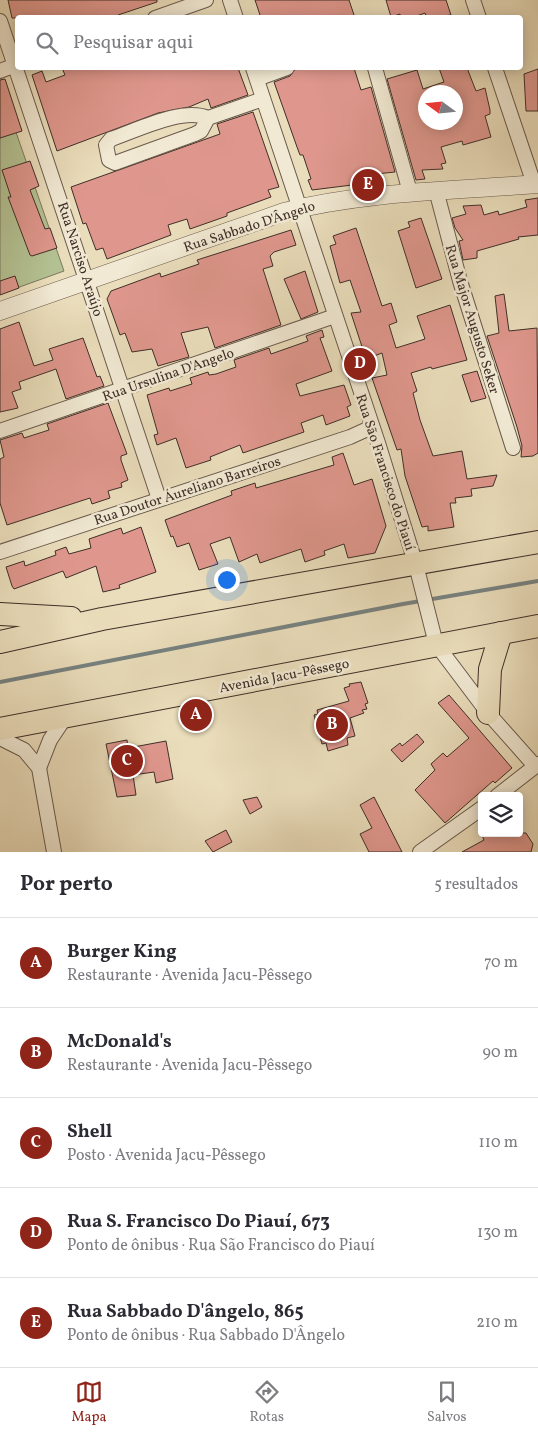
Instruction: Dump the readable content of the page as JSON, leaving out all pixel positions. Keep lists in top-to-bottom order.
{
  "streets": {
    "highway": ["Avenida Jacu-Pêssego"],
    "street": [
      "Rua Sabbado D'Ângelo",
      "Rua Narciso Araújo",
      "Rua Major Augusto Seker",
      "Rua Ursulina D'Angelo",
      "Rua São Francisco do Piauí",
      "Rua Doutor Áureliano Barreiros"
    ]
  },
  "crossings": [
    ["Rua Sabbado D'Ângelo", "Rua Narciso Araújo"],
    ["Rua Sabbado D'Ângelo", "Rua Major Augusto Seker"],
    ["Rua Sabbado D'Ângelo", "Rua São Francisco do Piauí"],
    ["Rua Narciso Araújo", "Rua Ursulina D'Angelo"],
    ["Rua Narciso Araújo", "Rua Doutor Áureliano Barreiros"],
    ["Rua Ursulina D'Angelo", "Rua São Francisco do Piauí"],
    ["Rua São Francisco do Piauí", "Rua Doutor Áureliano Barreiros"],
    ["Rua São Francisco do Piauí", "Avenida Jacu-Pêssego"]
  ],
  "north": "left",
  "page": {
    "search": "Pesquisar aqui",
    "pins": [
      "E",
      "D",
      "A",
      "B",
      "C"
    ],
    "heading": ["Por perto", "5 resultados"],
    "list": [
      {
        "mark": "A",
        "name": "Burger King",
        "note": "Restaurante · Avenida Jacu-Pêssego",
        "value": "70 m"
      },
      {
        "mark": "B",
        "name": "McDonald's",
        "note": "Restaurante · Avenida Jacu-Pêssego",
        "value": "90 m"
      },
      {
        "mark": "C",
        "name": "Shell",
        "note": "Posto · Avenida Jacu-Pêssego",
        "value": "110 m"
      },
      {
        "mark": "D",
        "name": "Rua S. Francisco Do Piauí, 673",
        "note": "Ponto de ônibus · Rua São Francisco do Piauí",
        "value": "130 m"
      },
      {
        "mark": "E",
        "name": "Rua Sabbado D'ângelo, 865",
        "note": "Ponto de ônibus · Rua Sabbado D'Ângelo",
        "value": "210 m"
      }
    ],
    "nav": ["Mapa", "Rotas", "Salvos"]
  }
}
